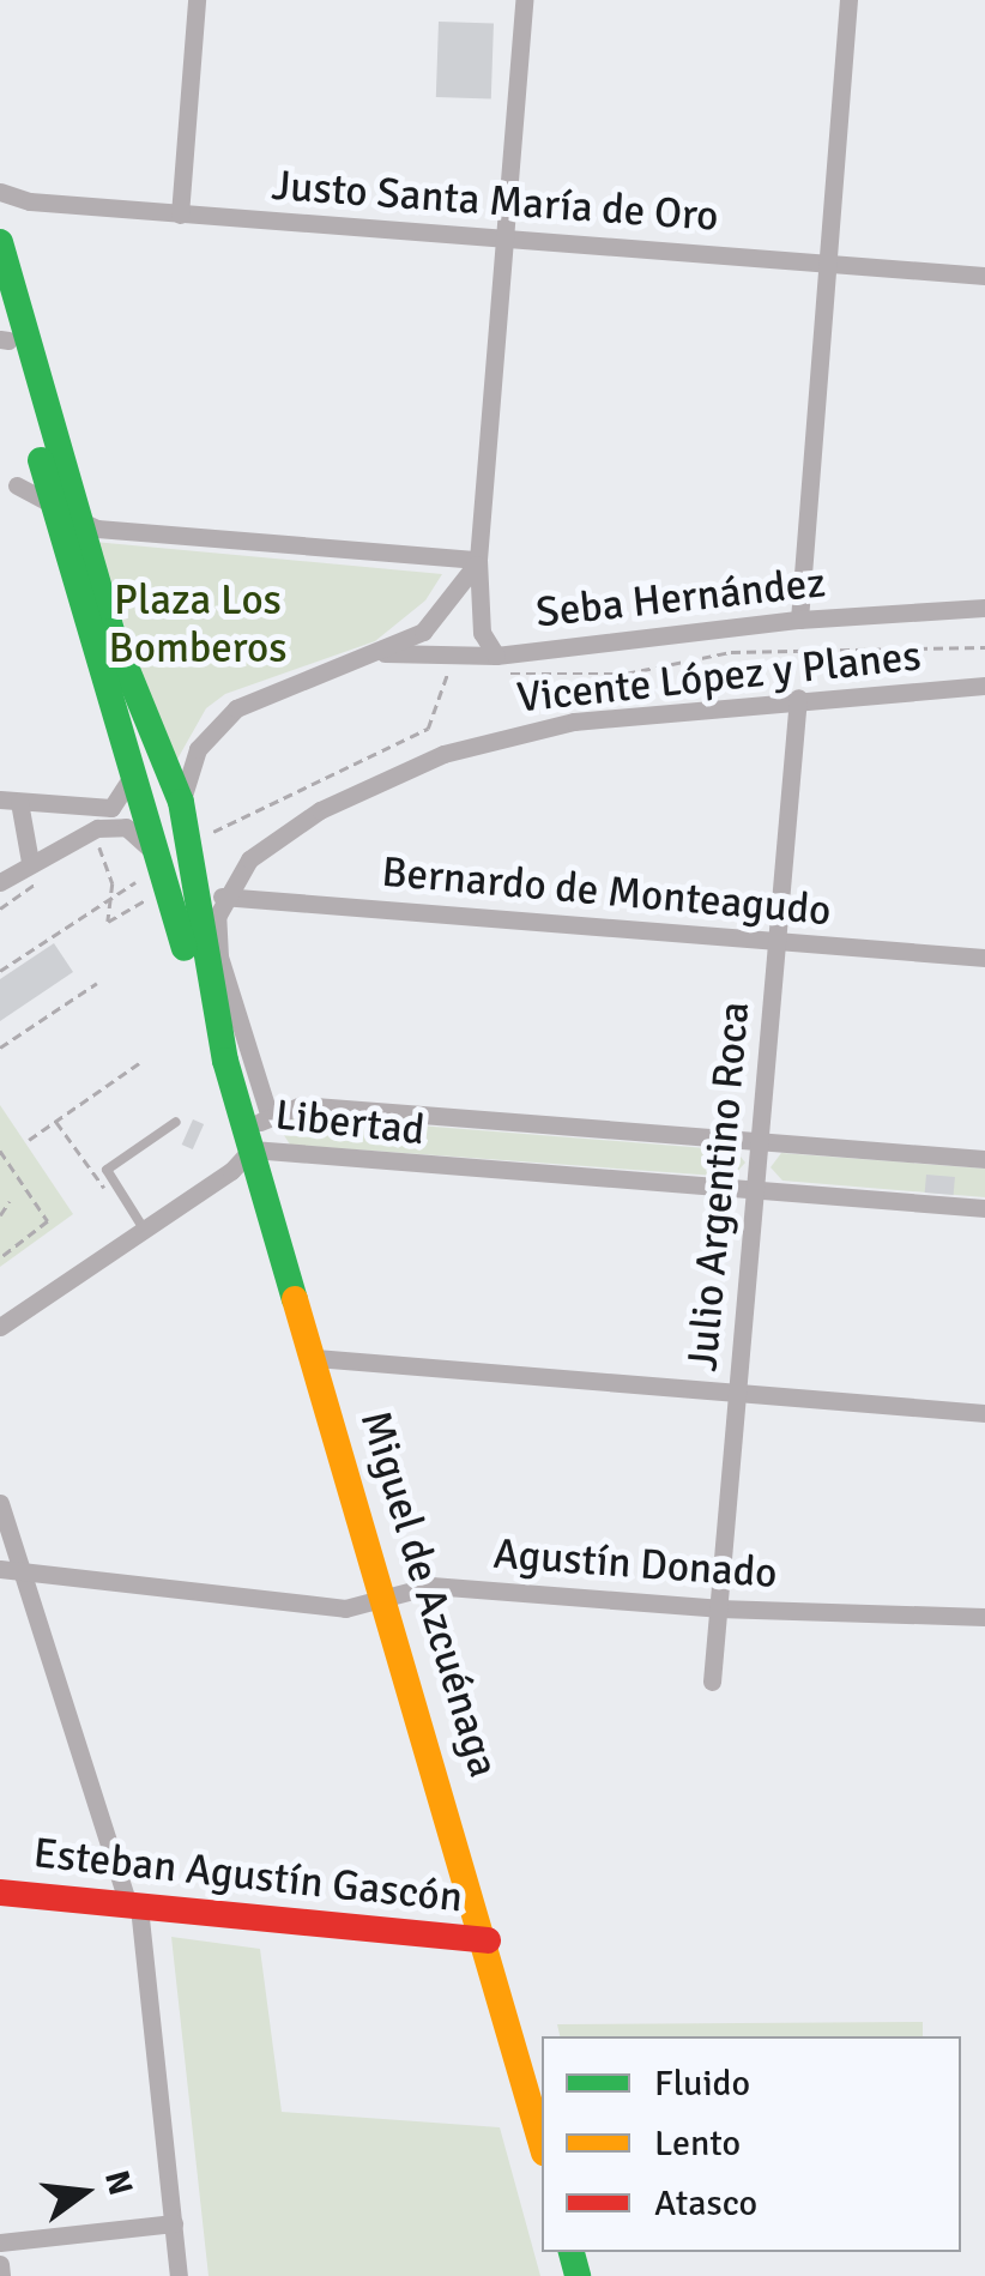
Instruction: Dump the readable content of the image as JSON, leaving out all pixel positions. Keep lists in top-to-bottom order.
{
  "streets": {
    "main road": ["Miguel de Azcuénaga", "Esteban Agustín Gascón"],
    "street": [
      "Justo Santa María de Oro",
      "Seba Hernández",
      "Vicente López y Planes",
      "Bernardo de Monteagudo",
      "Libertad",
      "Julio Argentino Roca",
      "Agustín Donado"
    ]
  },
  "crossings": [
    ["Seba Hernández", "Miguel de Azcuénaga"],
    ["Vicente López y Planes", "Bernardo de Monteagudo"],
    ["Vicente López y Planes", "Julio Argentino Roca"],
    ["Bernardo de Monteagudo", "Julio Argentino Roca"],
    ["Libertad", "Julio Argentino Roca"],
    ["Libertad", "Miguel de Azcuénaga"],
    ["Julio Argentino Roca", "Agustín Donado"],
    ["Agustín Donado", "Miguel de Azcuénaga"],
    ["Miguel de Azcuénaga", "Esteban Agustín Gascón"]
  ],
  "parks": ["Plaza Los Bomberos"],
  "legend": ["Fluido", "Lento", "Atasco"],
  "north": "right"
}
